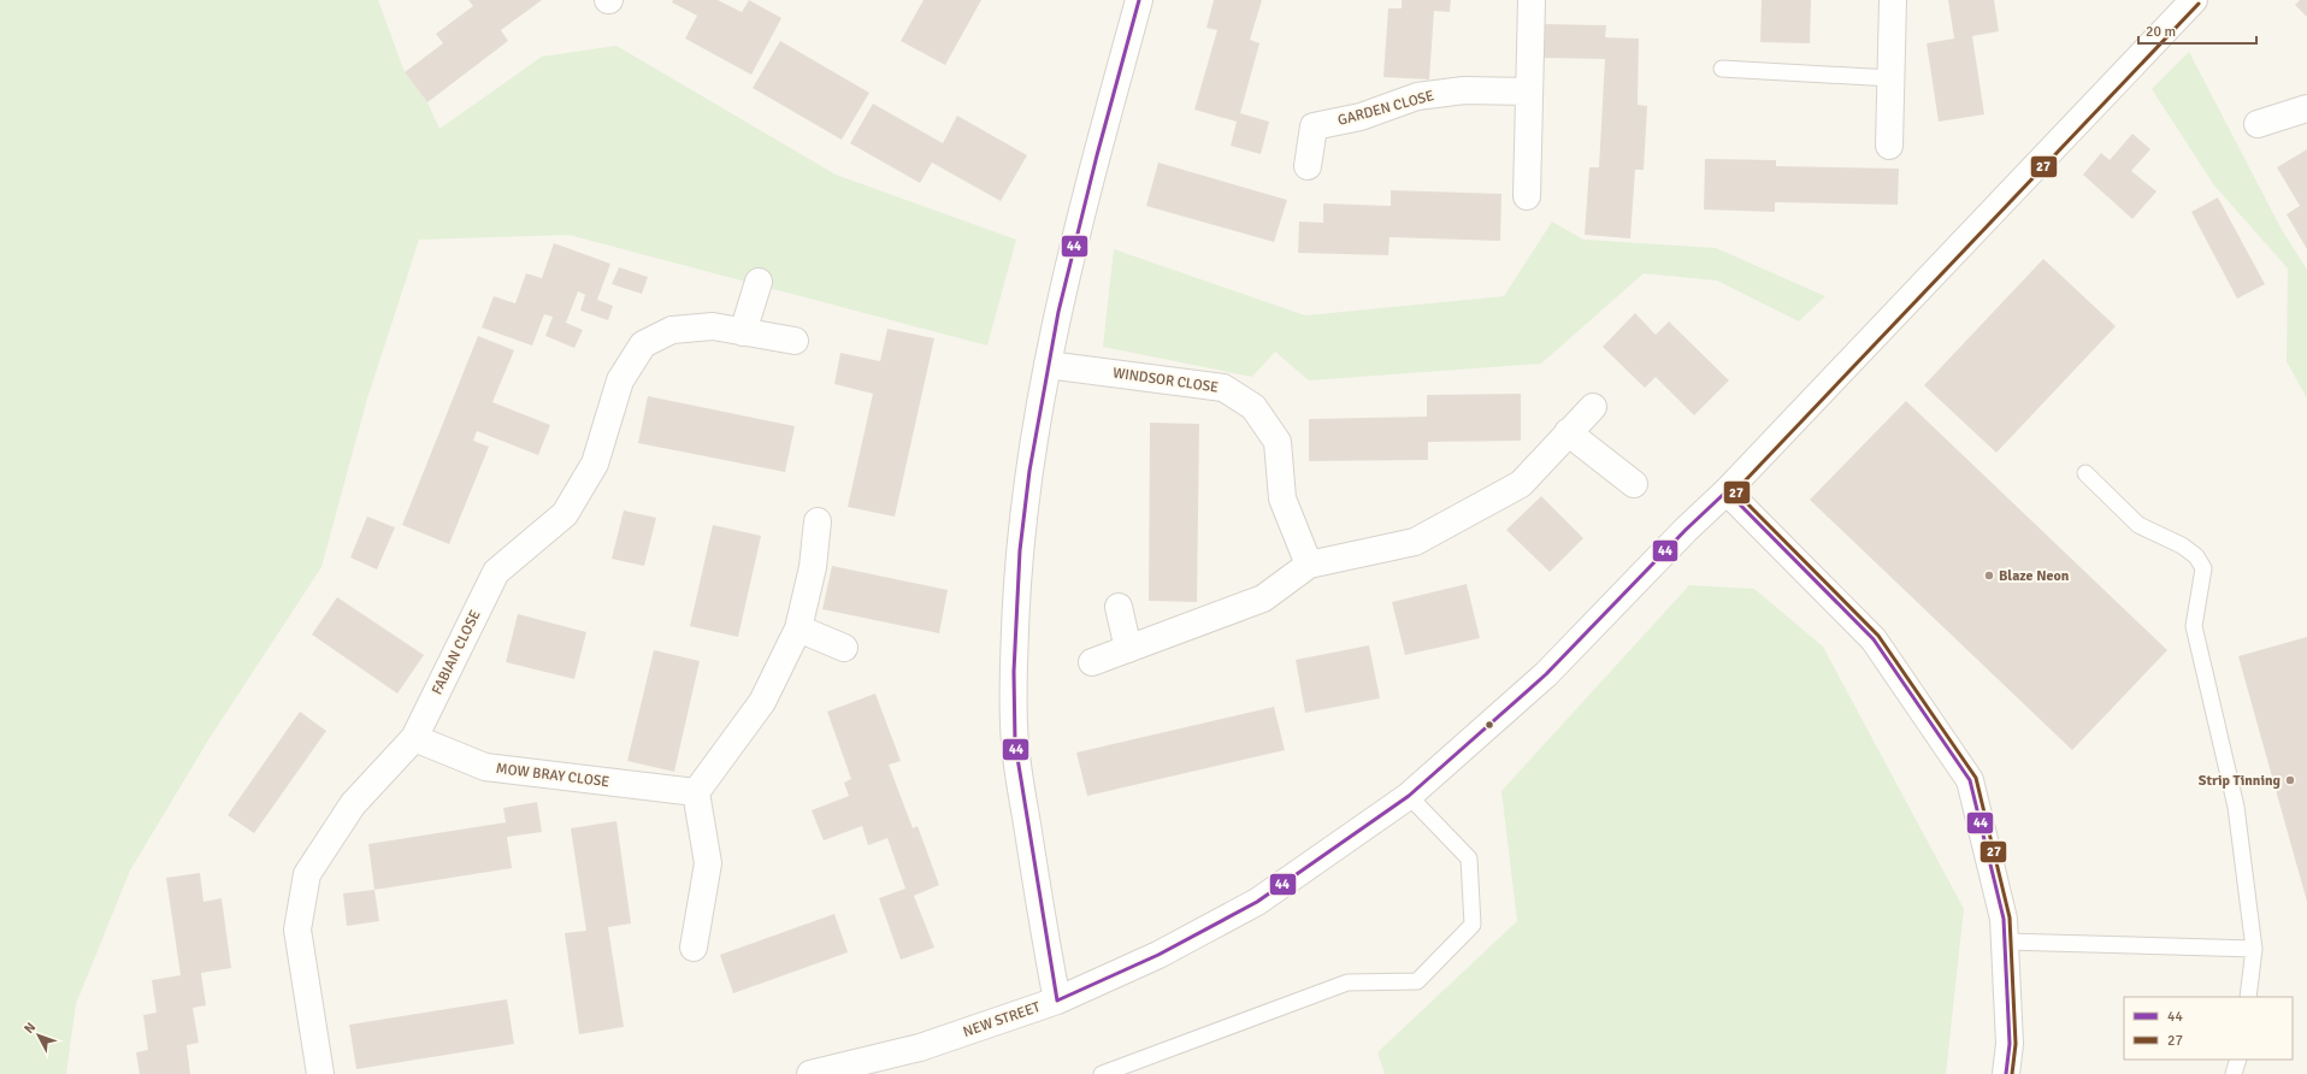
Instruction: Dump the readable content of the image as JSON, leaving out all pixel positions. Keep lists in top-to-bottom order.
{
  "streets": {
    "street": [
      "GARDEN CLOSE",
      "WINDSOR CLOSE",
      "FABIAN CLOSE",
      "MOW BRAY CLOSE",
      "NEW STREET"
    ]
  },
  "crossings": [
    ["FABIAN CLOSE", "MOW BRAY CLOSE"]
  ],
  "places": ["Blaze Neon", "Strip Tinning"],
  "lines": ["transit line 44", "transit line 27"],
  "legend": ["44", "27"],
  "scale_bar": "20 m",
  "north": "top left"
}
